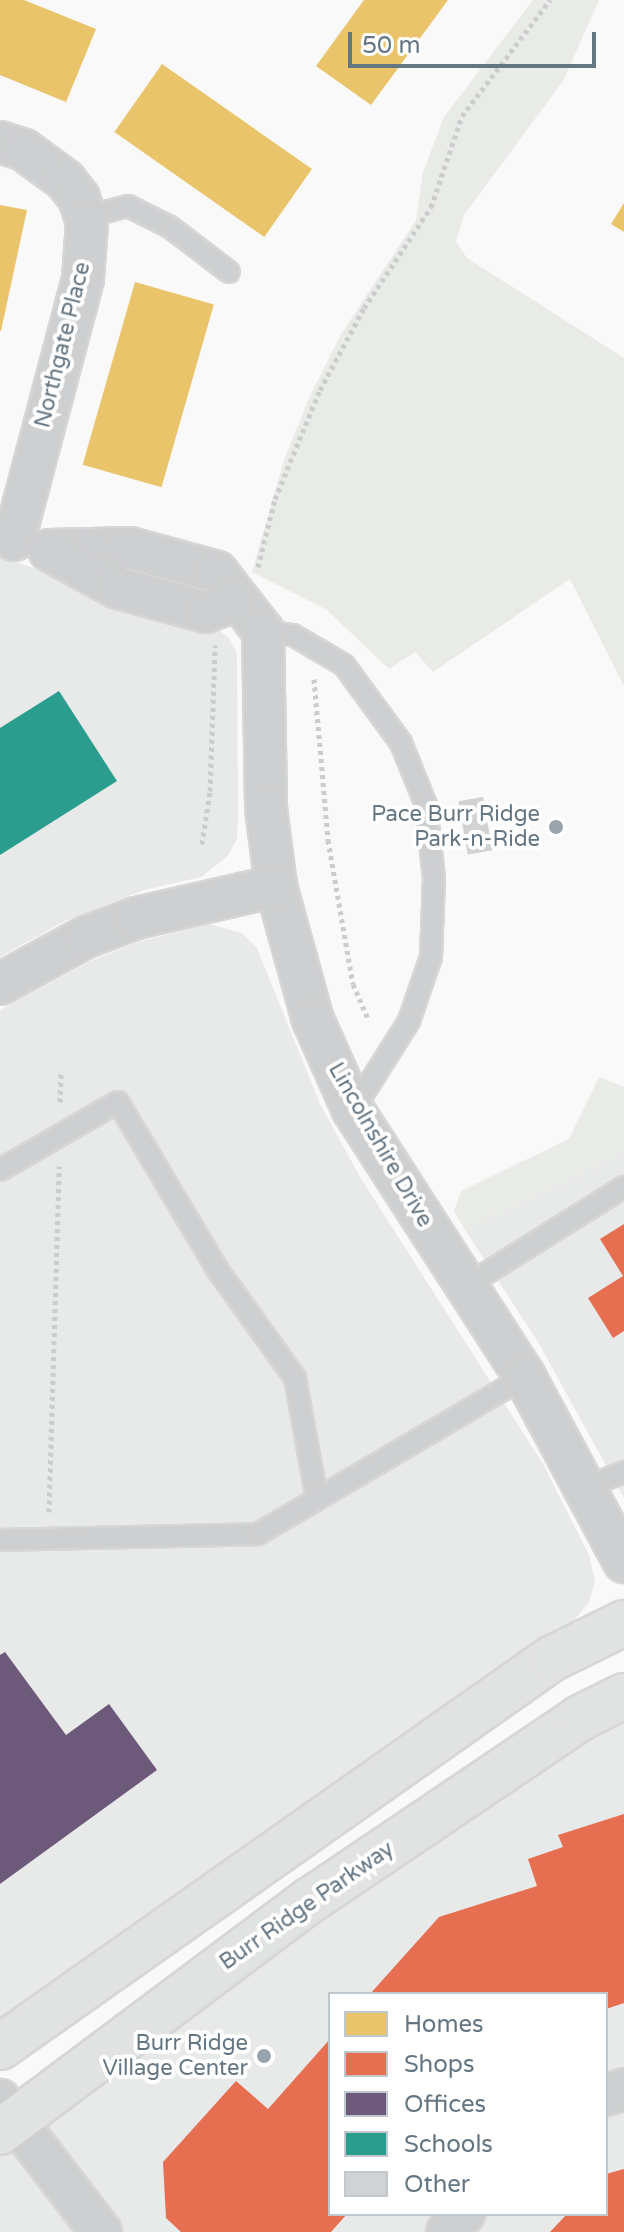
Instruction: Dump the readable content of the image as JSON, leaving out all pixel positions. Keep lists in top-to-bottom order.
{
  "streets": {
    "street": ["Northgate Place", "Lincolnshire Drive", "Burr Ridge Parkway"]
  },
  "places": ["Pace Burr Ridge Park-n-Ride", "Burr Ridge Village Center"],
  "legend": [
    "Homes",
    "Shops",
    "Offices",
    "Schools",
    "Other"
  ],
  "scale_bar": "50 m"
}
